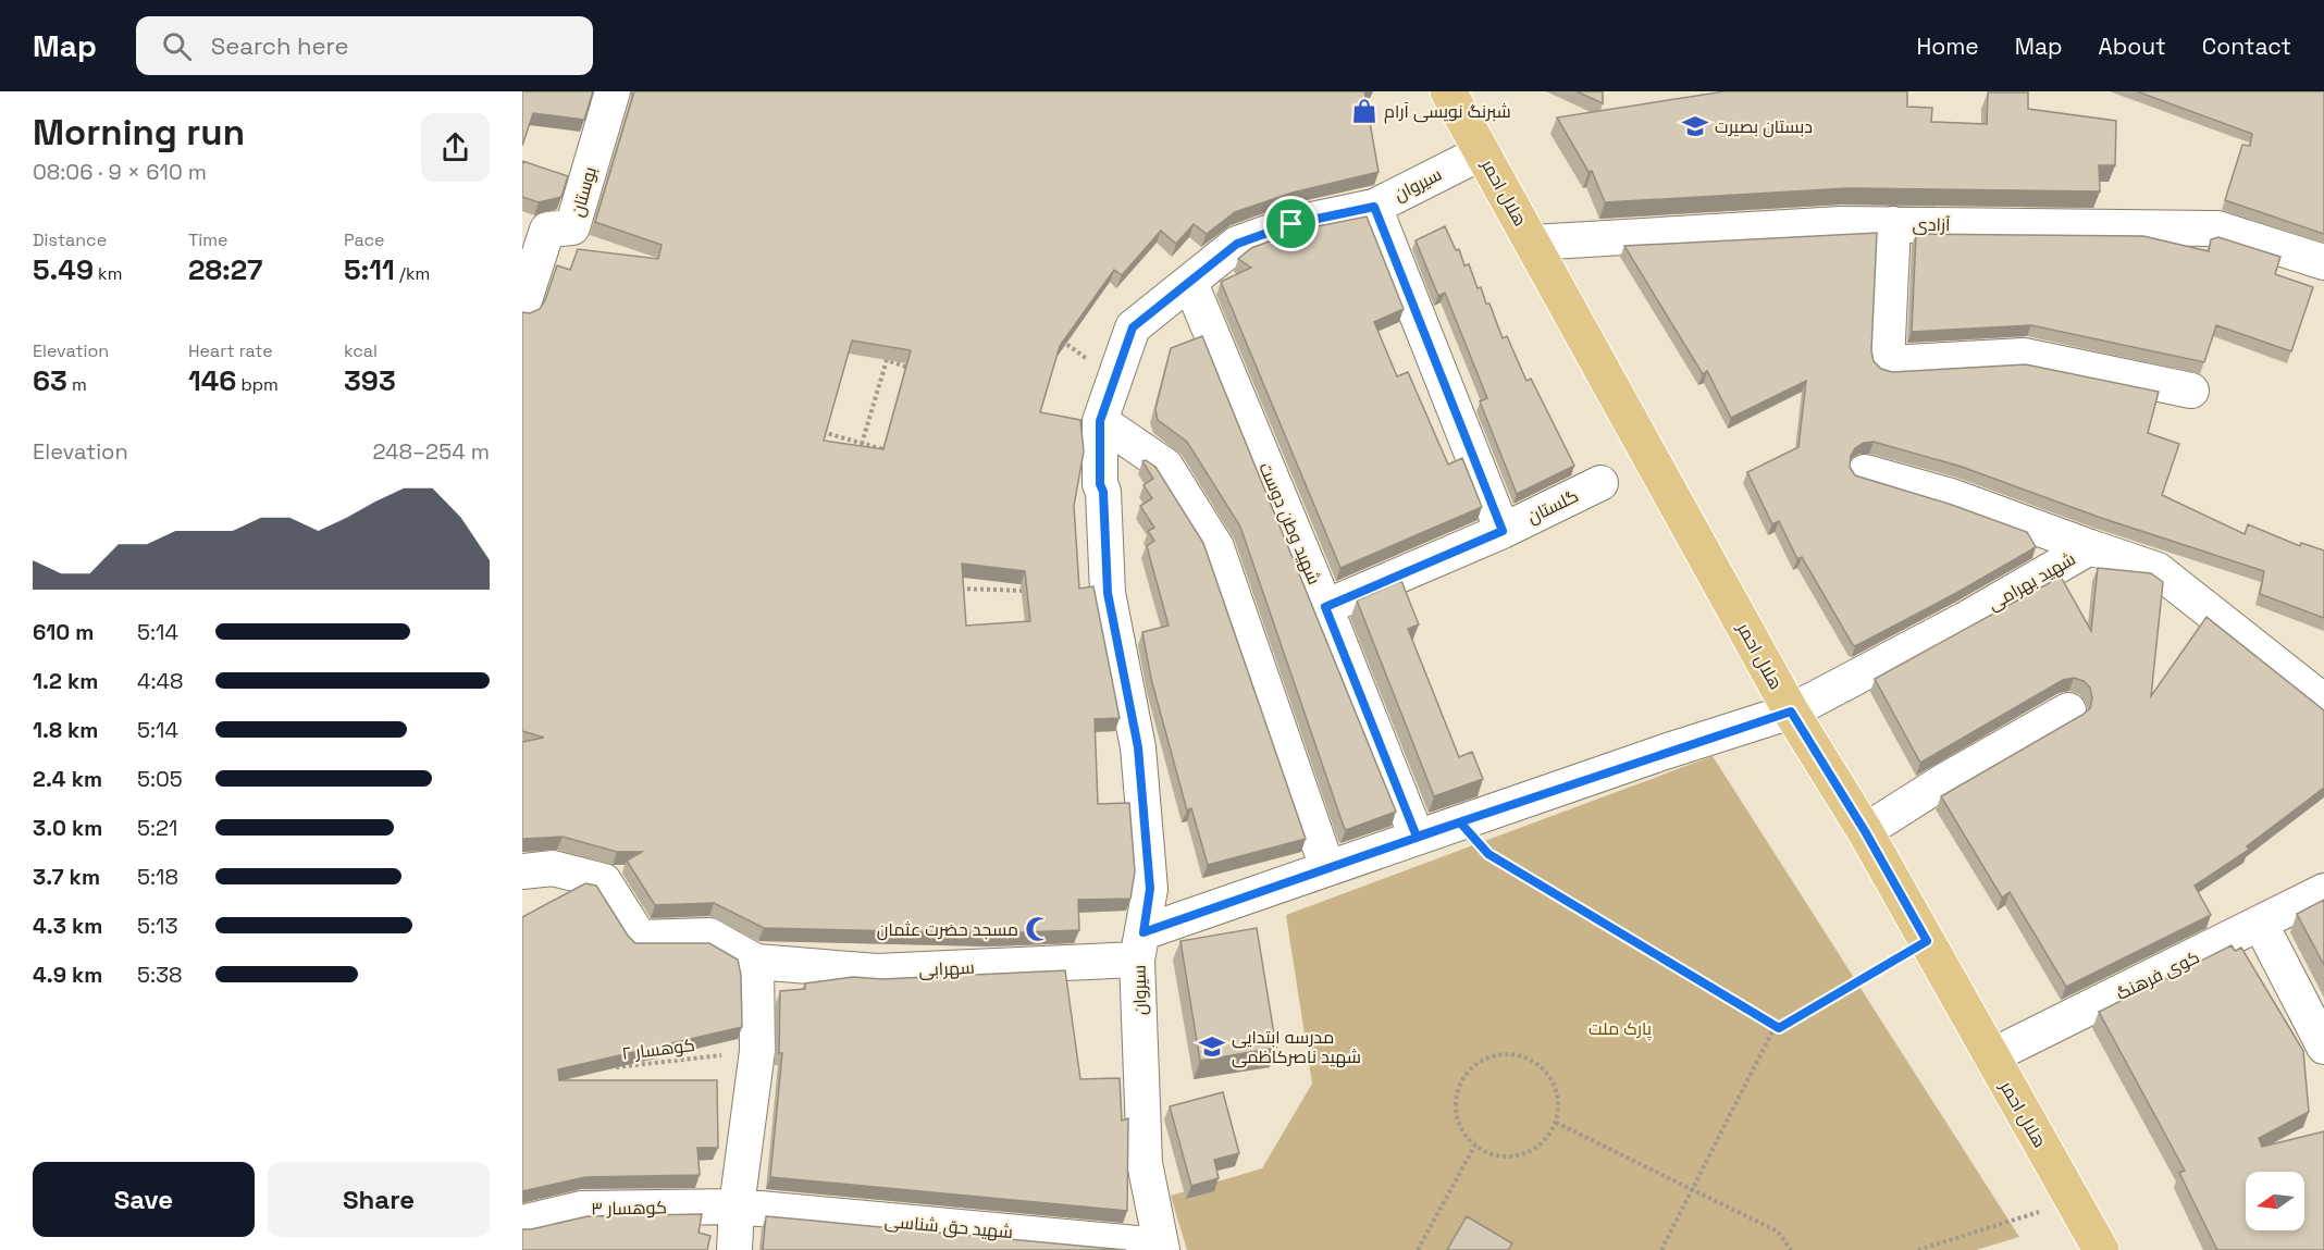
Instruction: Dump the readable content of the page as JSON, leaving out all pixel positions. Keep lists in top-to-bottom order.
{
  "streets": {
    "main road": ["هلال احمر"],
    "street": [
      "سیروان",
      "بوستان",
      "آزادی",
      "گلستان",
      "شهید وطن دوست",
      "شهید بهرامی",
      "سهرابی",
      "کوی فرهنگ",
      "کوهسار ۳",
      "شهید حق شناسی"
    ],
    "path": ["کوهسار ۲"]
  },
  "crossings": [
    ["سیروان", "هلال احمر"],
    ["سیروان", "شهید وطن دوست"],
    ["سیروان", "سهرابی"],
    ["سیروان", "شهید حق شناسی"],
    ["هلال احمر", "آزادی"],
    ["هلال احمر", "شهید بهرامی"],
    ["هلال احمر", "کوی فرهنگ"],
    ["گلستان", "شهید وطن دوست"],
    ["شهید وطن دوست", "سهرابی"],
    ["شهید بهرامی", "سهرابی"],
    ["کوهسار ۳", "شهید حق شناسی"]
  ],
  "parks": ["پارک ملت"],
  "places": {
    "shop": ["شبرنگ نویسی آرام"],
    "school or university": ["دبستان بصیرت", "مدرسه ابتدایی شهید ناصرکاظمی"],
    "mosque": ["مسجد حضرت عثمان"]
  },
  "north": "left",
  "page": {
    "header": "Map",
    "search": "Search here",
    "nav": [
      "Home",
      "Map",
      "About",
      "Contact"
    ],
    "heading": ["Morning run", "08:06 · 9 × 610 m"],
    "stats": [
      ["Distance", "5.49 km"],
      ["Time", "28:27"],
      ["Pace", "5:11 /km"],
      ["Elevation", "63 m"],
      ["Heart rate", "146 bpm"],
      ["kcal", "393"]
    ],
    "chart": ["Elevation", "248–254 m"],
    "list": [
      {
        "name": "610 m",
        "note": "5:14"
      },
      {
        "name": "1.2 km",
        "note": "4:48"
      },
      {
        "name": "1.8 km",
        "note": "5:14"
      },
      {
        "name": "2.4 km",
        "note": "5:05"
      },
      {
        "name": "3.0 km",
        "note": "5:21"
      },
      {
        "name": "3.7 km",
        "note": "5:18"
      },
      {
        "name": "4.3 km",
        "note": "5:13"
      },
      {
        "name": "4.9 km",
        "note": "5:38"
      }
    ],
    "buttons": ["Save", "Share"]
  }
}
